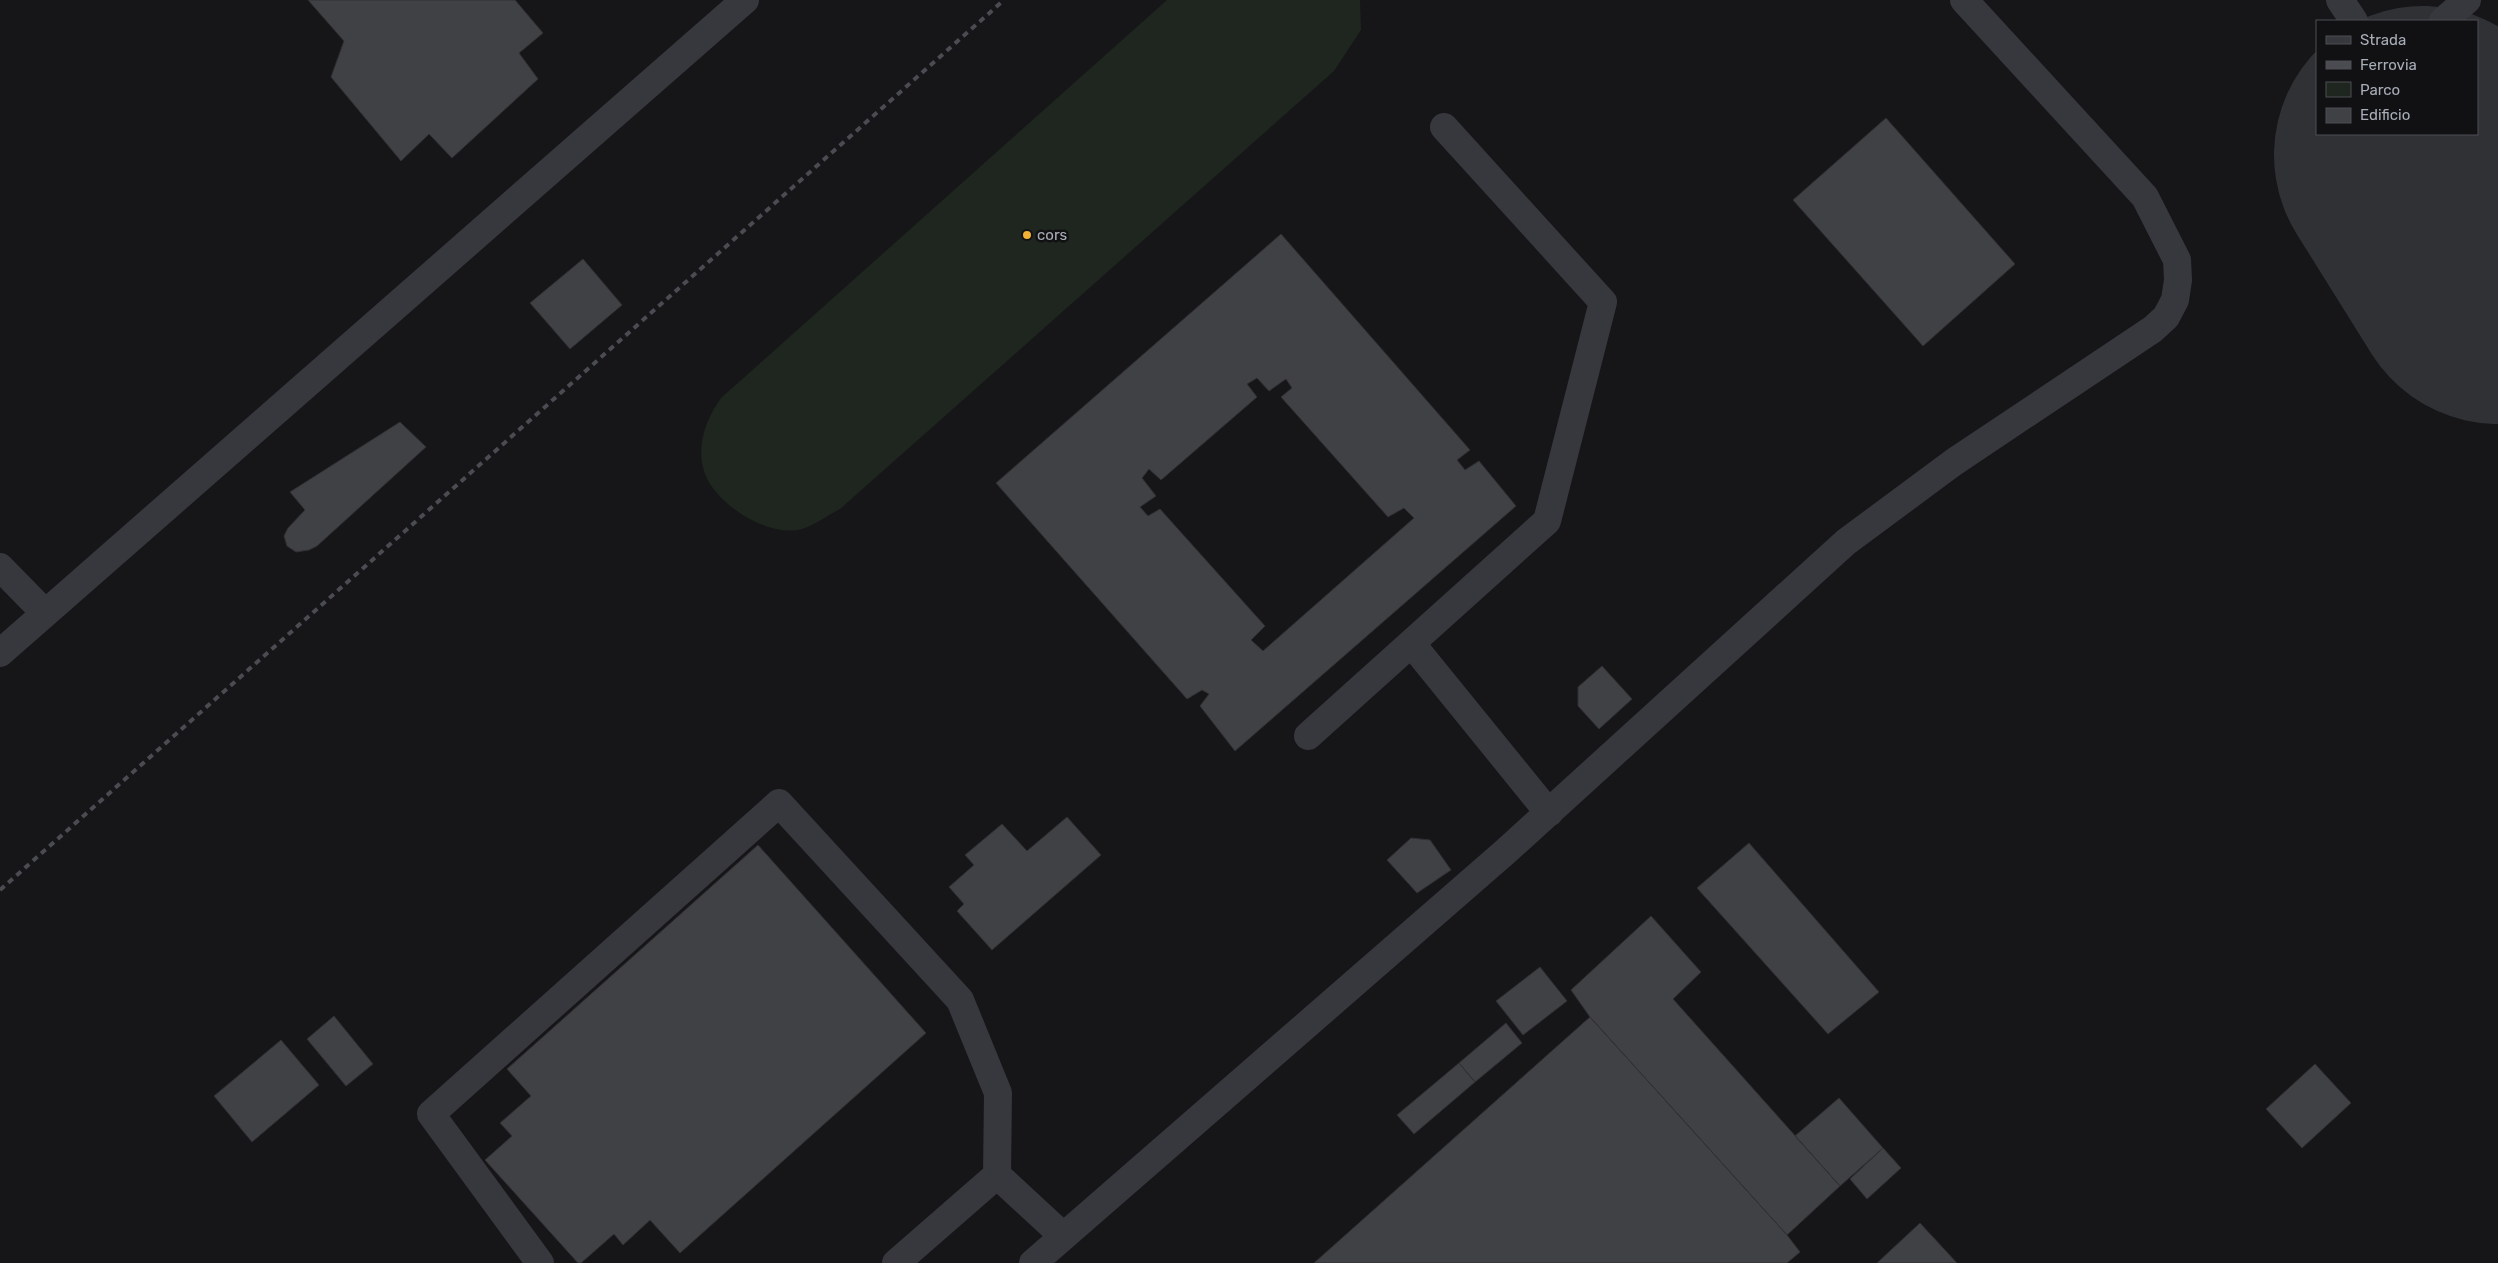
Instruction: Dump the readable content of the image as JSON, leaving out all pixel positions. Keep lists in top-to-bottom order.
{
  "places": ["cors"],
  "legend": [
    "Strada",
    "Ferrovia",
    "Parco",
    "Edificio"
  ]
}
